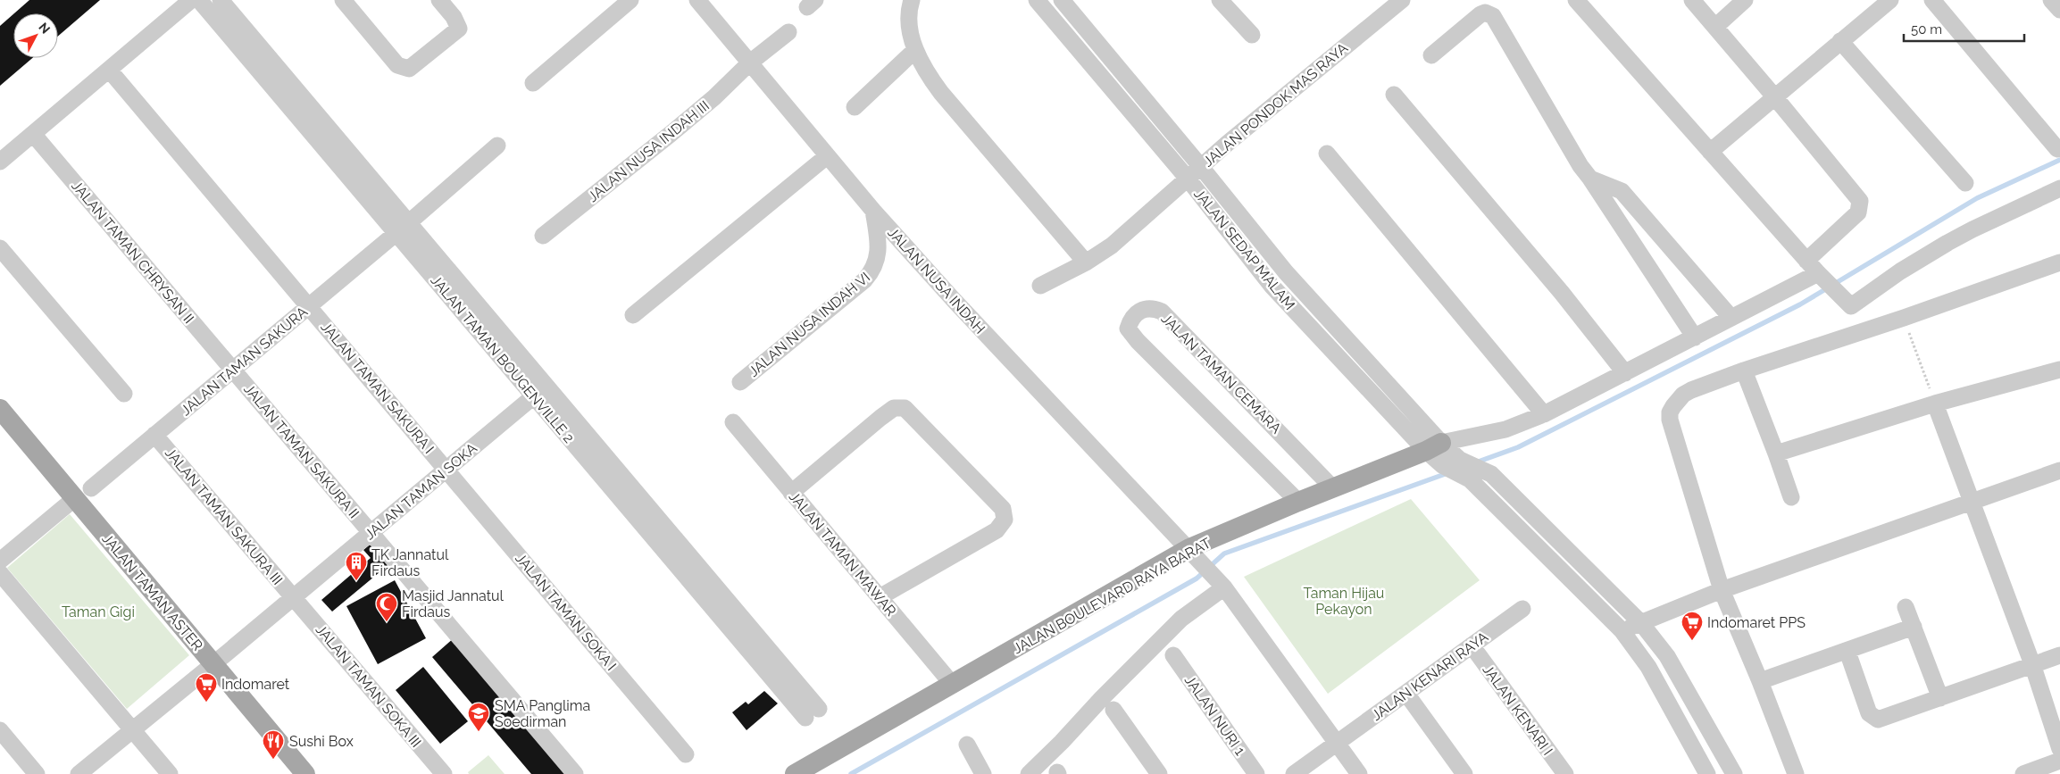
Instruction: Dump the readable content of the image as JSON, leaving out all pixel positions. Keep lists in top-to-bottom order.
{
  "streets": {
    "main road": ["JALAN TAMAN ASTER", "JALAN BOULEVARD RAYA BARAT"],
    "street": [
      "JALAN PONDOK MAS RAYA",
      "JALAN NUSA INDAH III",
      "JALAN SEDAP MALAM",
      "JALAN TAMAN CHRYSAN II",
      "JALAN NUSA INDAH",
      "JALAN NUSA INDAH VI",
      "JALAN TAMAN BOUGENVILLE 2",
      "JALAN TAMAN SAKURA",
      "JALAN TAMAN CEMARA",
      "JALAN TAMAN SAKURA I",
      "JALAN TAMAN SAKURA II",
      "JALAN TAMAN SOKA",
      "JALAN TAMAN SAKURA III",
      "JALAN TAMAN MAWAR",
      "JALAN TAMAN SOKA I",
      "JALAN KENARI RAYA",
      "JALAN TAMAN SOKA III",
      "JALAN KENARI I",
      "JALAN NURI 1"
    ]
  },
  "crossings": [
    ["JALAN PONDOK MAS RAYA", "JALAN SEDAP MALAM"],
    ["JALAN NUSA INDAH III", "JALAN NUSA INDAH"],
    ["JALAN SEDAP MALAM", "JALAN BOULEVARD RAYA BARAT"],
    ["JALAN TAMAN CHRYSAN II", "JALAN TAMAN SAKURA"],
    ["JALAN TAMAN CHRYSAN II", "JALAN TAMAN SAKURA II"],
    ["JALAN NUSA INDAH", "JALAN NUSA INDAH VI"],
    ["JALAN NUSA INDAH", "JALAN BOULEVARD RAYA BARAT"],
    ["JALAN NUSA INDAH", "JALAN KENARI RAYA"],
    ["JALAN TAMAN BOUGENVILLE 2", "JALAN TAMAN SAKURA"],
    ["JALAN TAMAN BOUGENVILLE 2", "JALAN TAMAN SOKA"],
    ["JALAN TAMAN SAKURA", "JALAN TAMAN SAKURA I"],
    ["JALAN TAMAN SAKURA", "JALAN TAMAN SAKURA II"],
    ["JALAN TAMAN SAKURA", "JALAN TAMAN SAKURA III"],
    ["JALAN TAMAN SAKURA", "JALAN TAMAN ASTER"],
    ["JALAN TAMAN CEMARA", "JALAN BOULEVARD RAYA BARAT"],
    ["JALAN TAMAN SAKURA I", "JALAN TAMAN SOKA"],
    ["JALAN TAMAN SAKURA I", "JALAN TAMAN SOKA I"],
    ["JALAN TAMAN SAKURA II", "JALAN TAMAN SOKA"],
    ["JALAN TAMAN SOKA", "JALAN TAMAN SAKURA III"],
    ["JALAN TAMAN SOKA", "JALAN TAMAN ASTER"],
    ["JALAN TAMAN SOKA", "JALAN TAMAN SOKA I"],
    ["JALAN TAMAN SOKA", "JALAN TAMAN SOKA III"],
    ["JALAN TAMAN SAKURA III", "JALAN TAMAN SOKA III"],
    ["JALAN TAMAN MAWAR", "JALAN BOULEVARD RAYA BARAT"],
    ["JALAN KENARI RAYA", "JALAN KENARI I"]
  ],
  "parks": ["Taman Hijau Pekayon", "Taman Gigi"],
  "places": {
    "building": ["TK Jannatul Firdaus"],
    "mosque": ["Masjid Jannatul Firdaus"],
    "supermarket": ["Indomaret PPS", "Indomaret"],
    "school or university": ["SMA Panglima Soedirman"],
    "restaurant": ["Sushi Box"]
  },
  "scale_bar": "50 m",
  "north": "top right"
}
